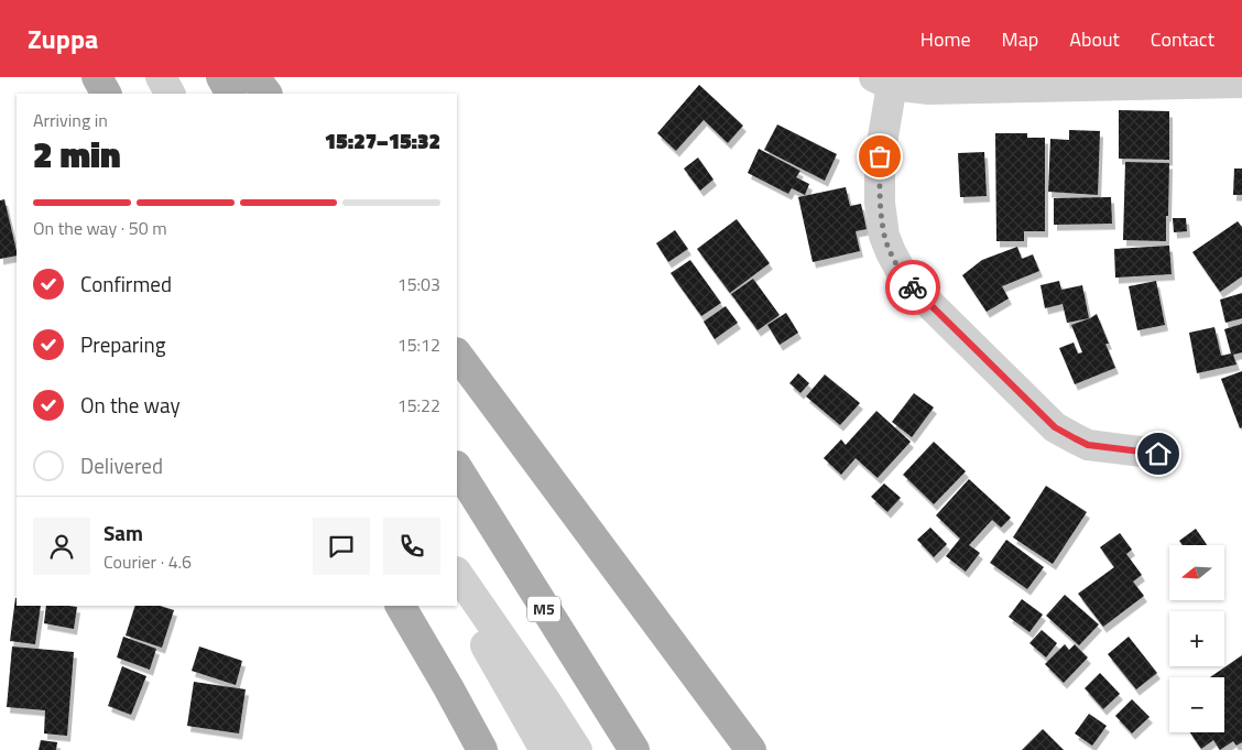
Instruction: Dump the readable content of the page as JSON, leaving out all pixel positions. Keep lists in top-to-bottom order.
{
  "streets": {
    "main road": ["M5"]
  },
  "north": "left",
  "page": {
    "header": "Zuppa",
    "nav": [
      "Home",
      "Map",
      "About",
      "Contact"
    ],
    "heading": ["2 min", "Arriving in", "15:27–15:32"],
    "panel": ["Sam", "Courier · 4.6"],
    "bar": "On the way · 50 m",
    "list": [
      ["Confirmed", "15:03"],
      ["Preparing", "15:12"],
      ["On the way", "15:22"],
      "Delivered"
    ],
    "map_buttons": ["+", "−"]
  }
}
